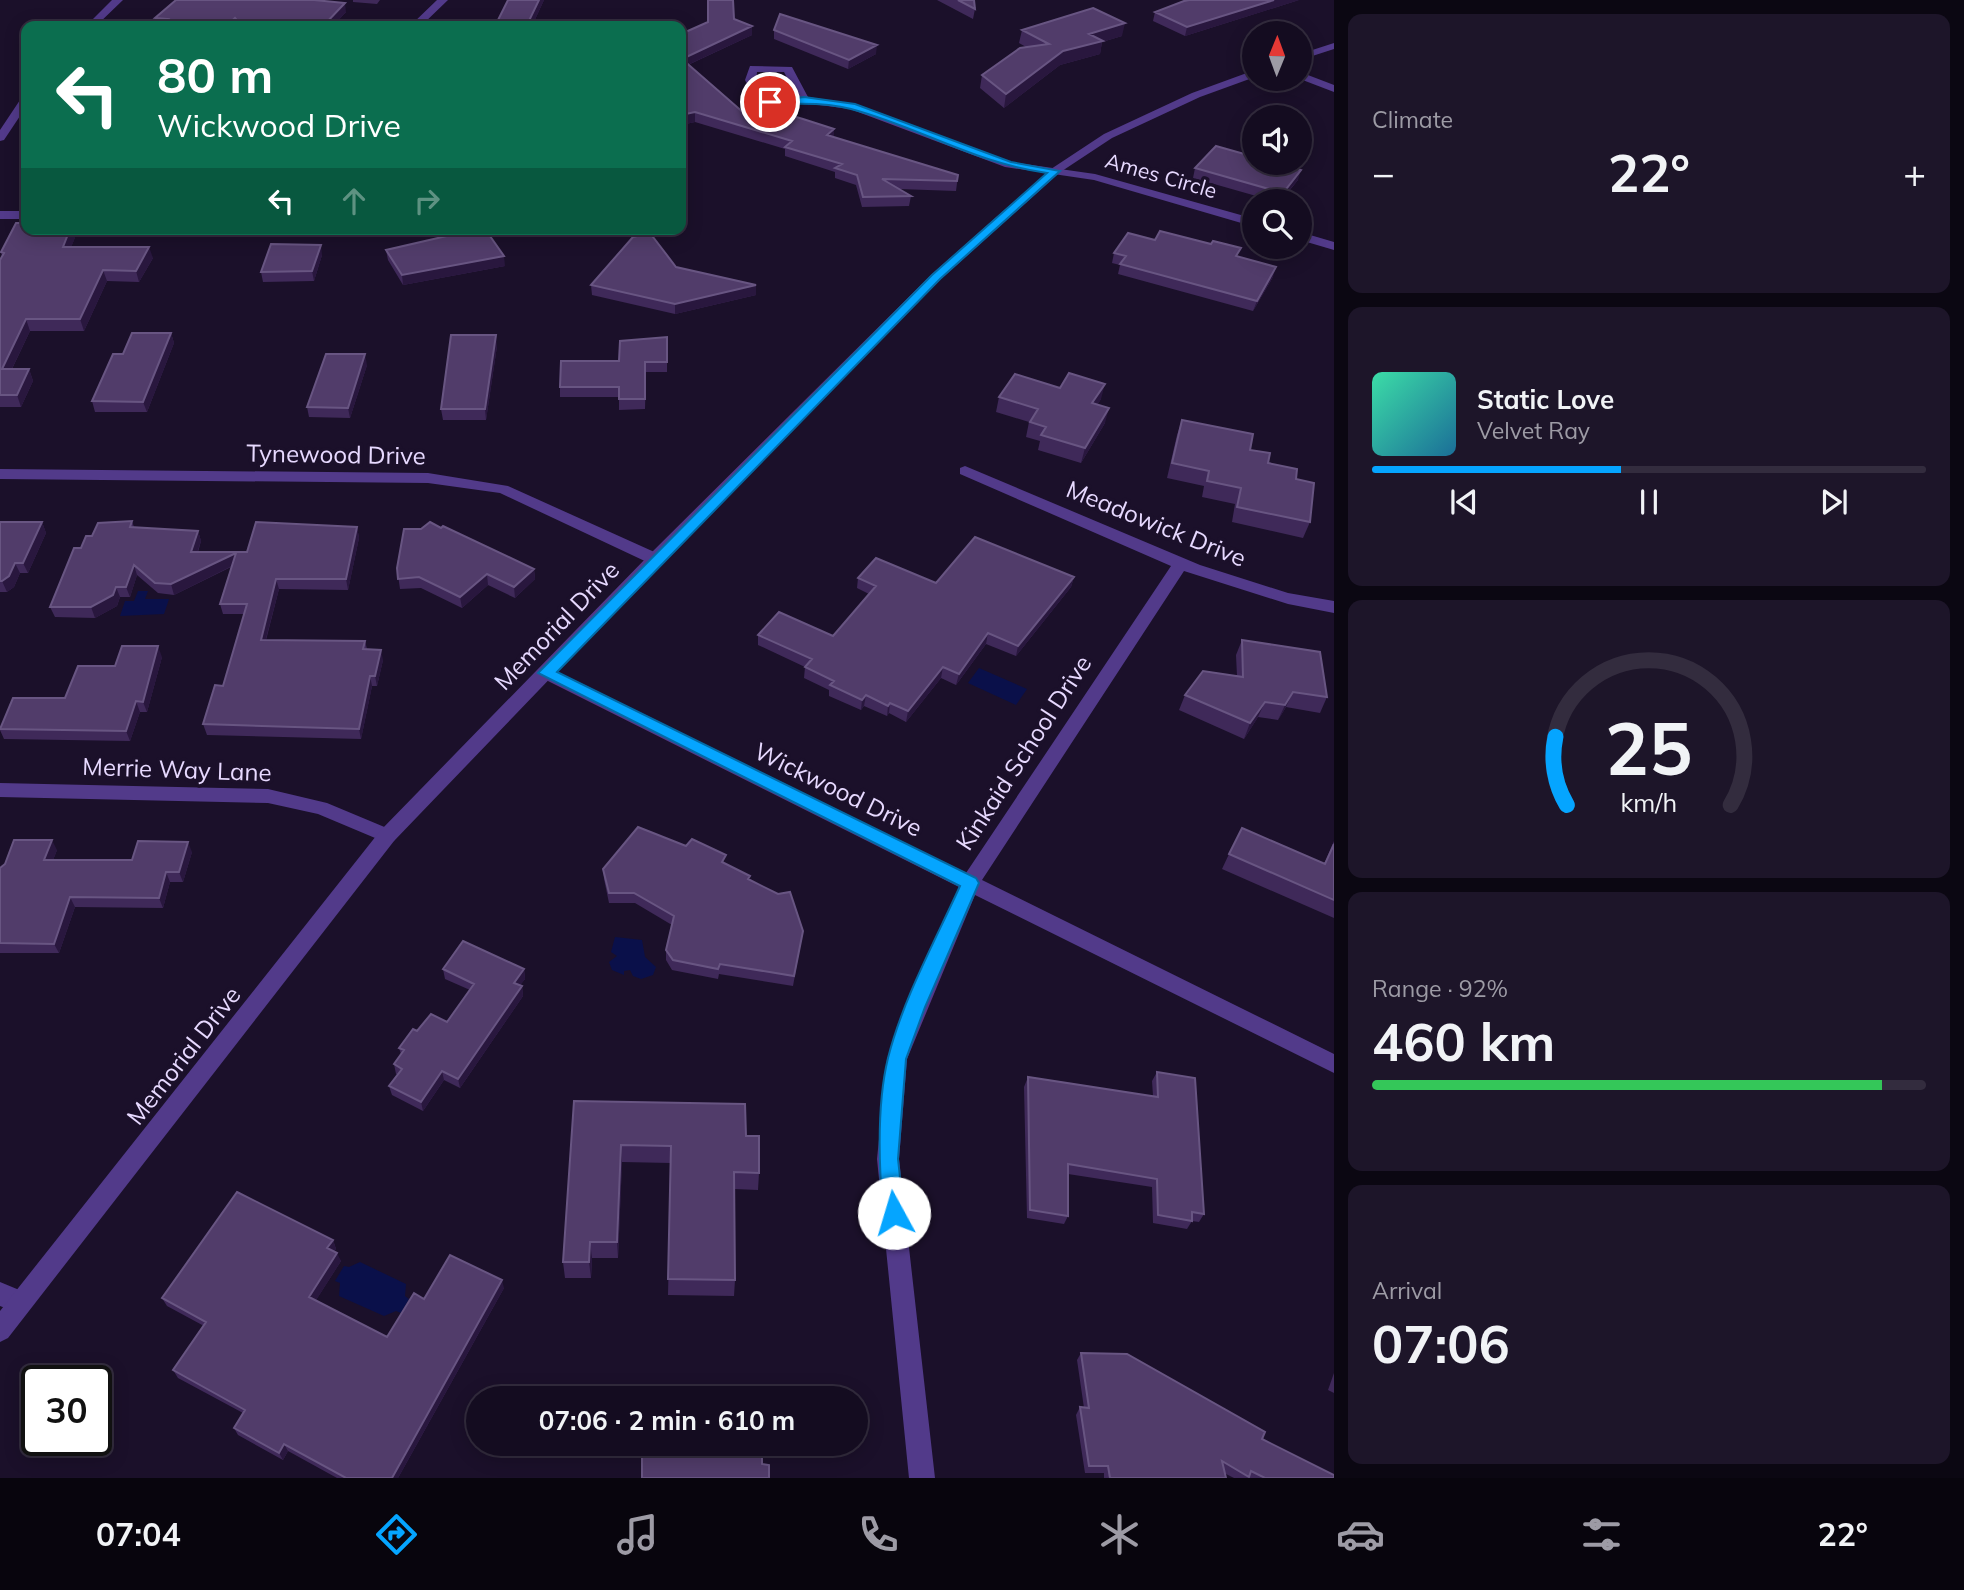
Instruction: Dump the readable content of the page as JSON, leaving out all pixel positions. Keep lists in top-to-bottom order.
{
  "streets": {
    "street": [
      "Ames Circle",
      "Tynewood Drive",
      "Meadowick Drive",
      "Memorial Drive",
      "Kinkaid School Drive",
      "Merrie Way Lane",
      "Wickwood Drive"
    ]
  },
  "crossings": [
    ["Ames Circle", "Memorial Drive"],
    ["Tynewood Drive", "Memorial Drive"],
    ["Meadowick Drive", "Kinkaid School Drive"],
    ["Memorial Drive", "Merrie Way Lane"],
    ["Memorial Drive", "Wickwood Drive"],
    ["Kinkaid School Drive", "Wickwood Drive"]
  ],
  "north": "top",
  "page": {
    "tile": [
      "Climate",
      ["Range · 92%", "460 km"],
      ["Arrival", "07:06"]
    ],
    "turn": ["80 m", "Wickwood Drive"],
    "heat": ["−", "22°", "+"],
    "song": ["Static Love", "Velvet Ray"],
    "limit": "30",
    "trip": "07:06 · 2 min · 610 m",
    "tabs": ["07:04", "22°"],
    "gauge": ["25", "km/h"]
  }
}
